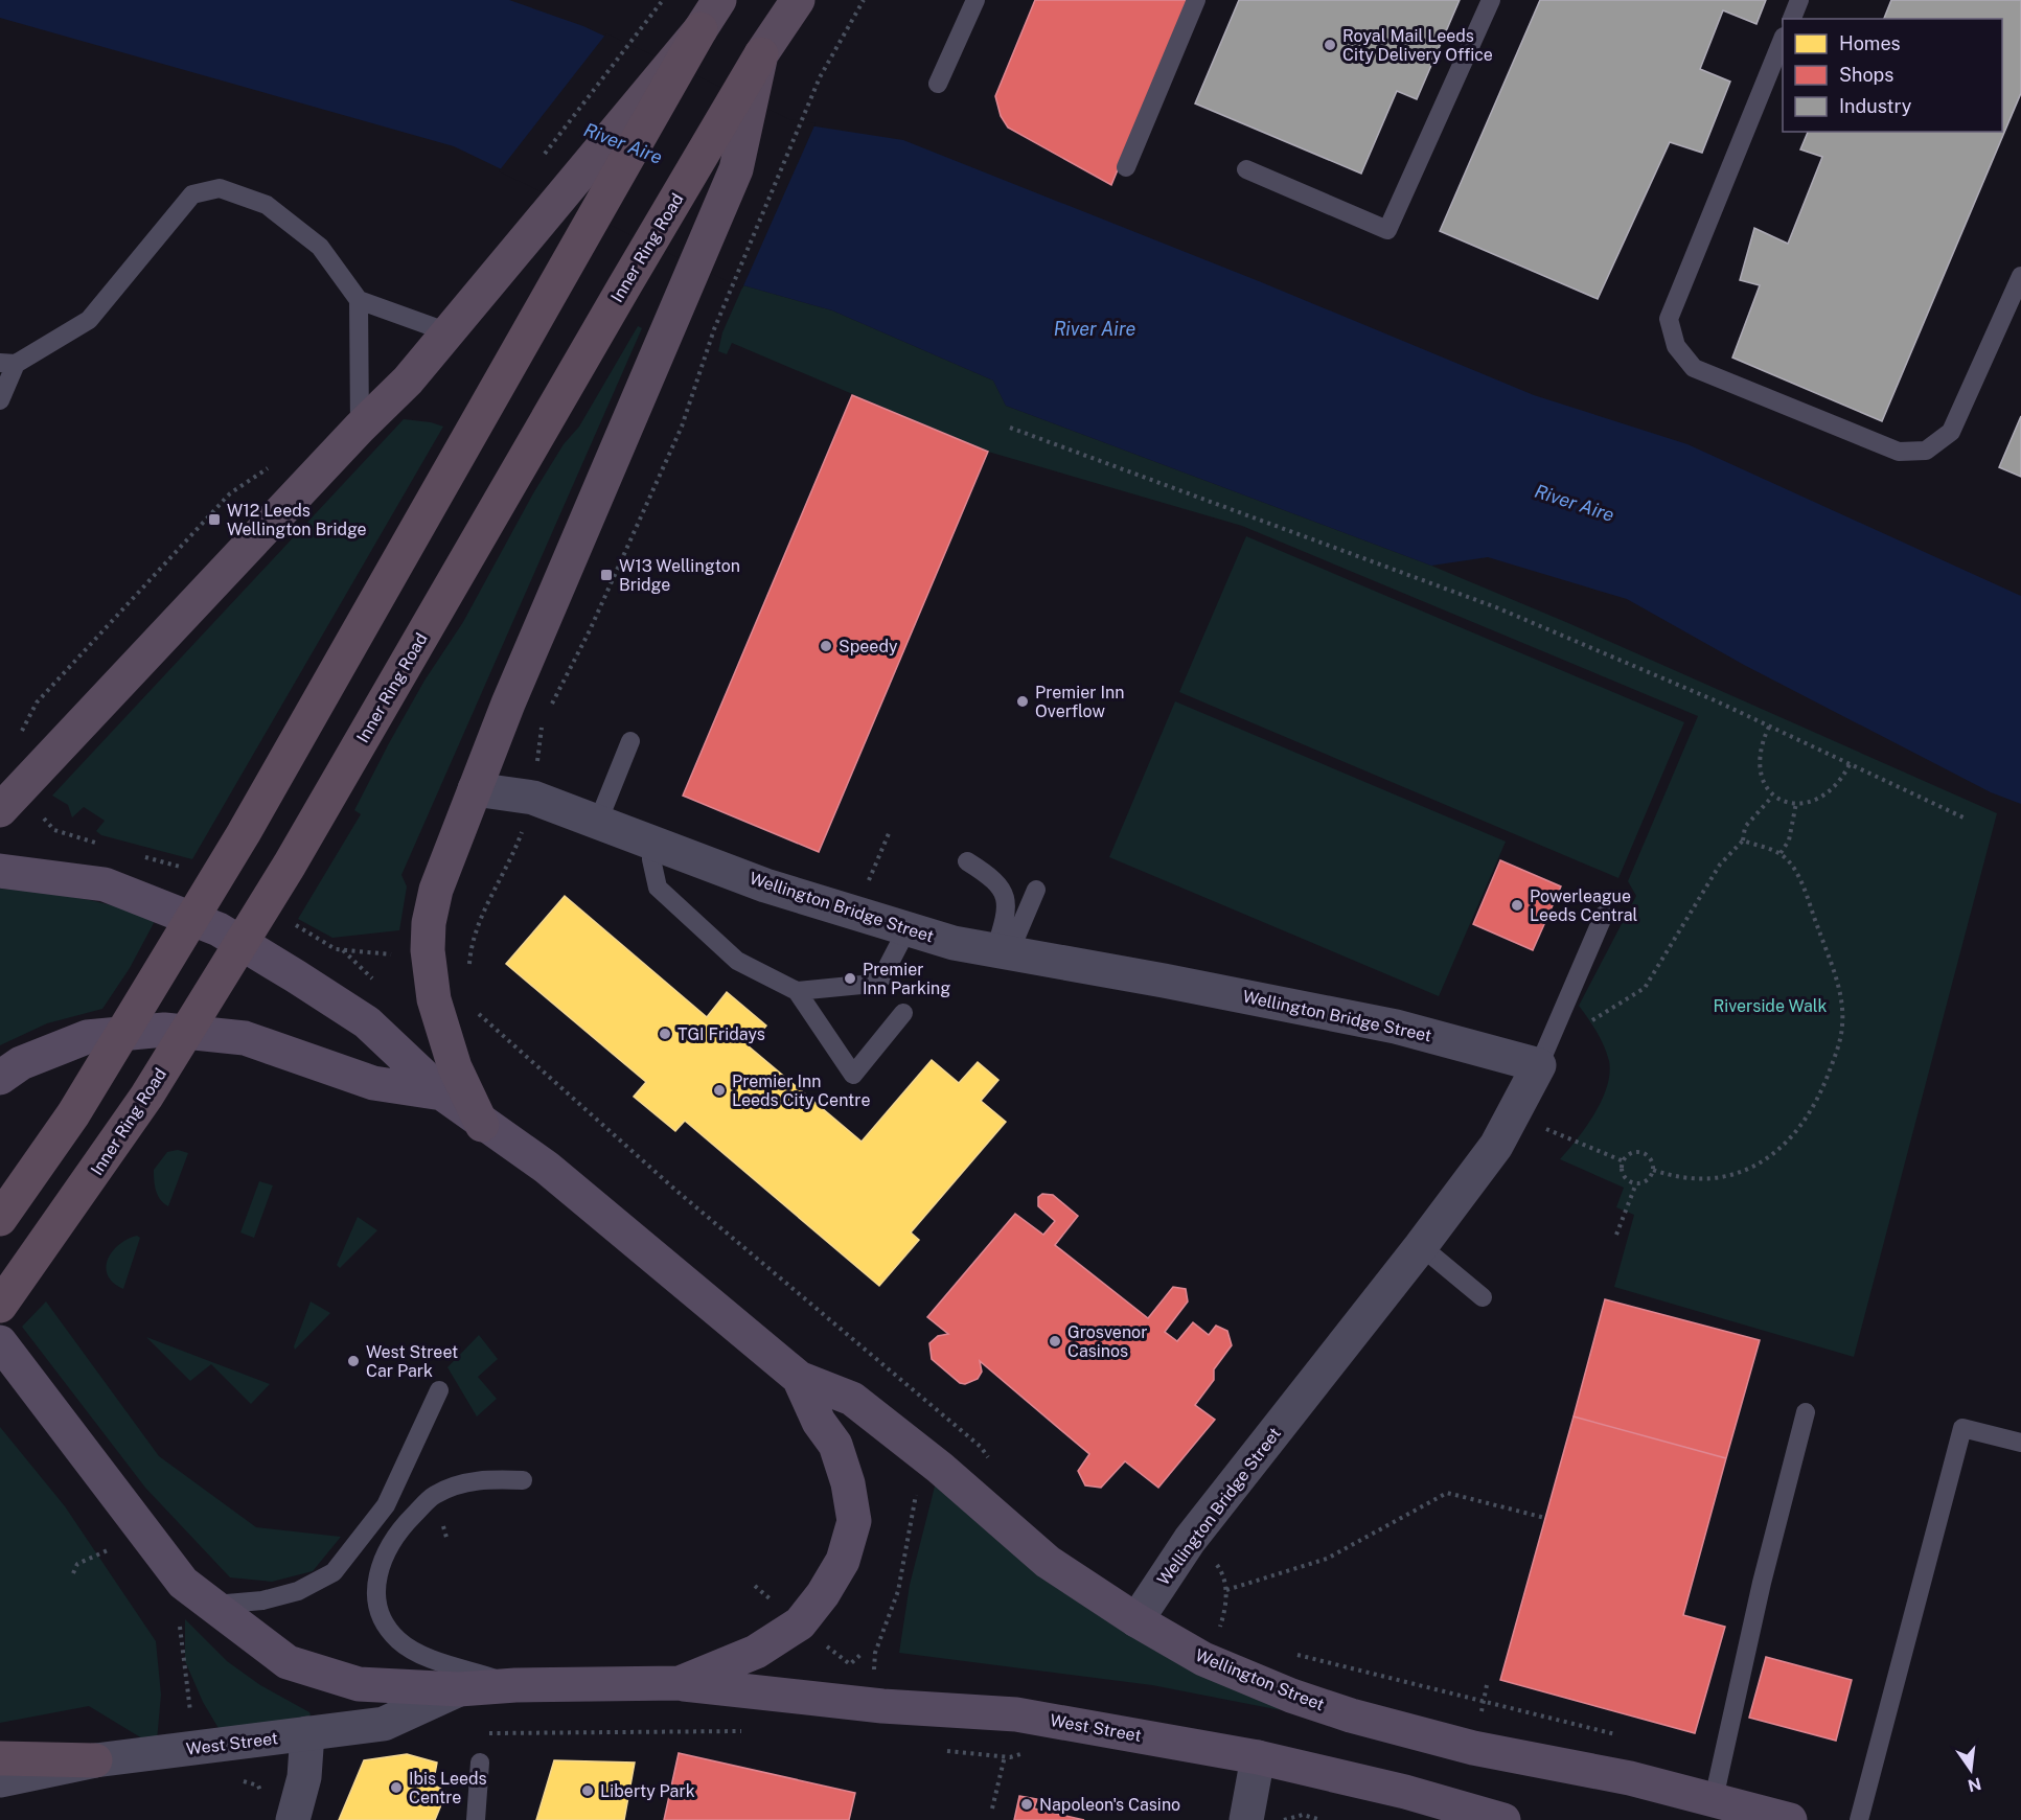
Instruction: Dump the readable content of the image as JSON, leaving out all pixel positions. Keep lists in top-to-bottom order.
{
  "streets": {
    "highway": ["Inner Ring Road"],
    "main road": ["Wellington Street", "West Street"],
    "street": ["Wellington Bridge Street"]
  },
  "crossings": [
    ["Wellington Bridge Street", "Wellington Street"]
  ],
  "water": ["River Aire"],
  "parks": ["Riverside Walk"],
  "places": {
    "other": [
      "Royal Mail Leeds City Delivery Office",
      "Speedy",
      "Premier Inn Overflow",
      "Powerleague Leeds Central",
      "Premier Inn Parking",
      "TGI Fridays",
      "Premier Inn Leeds City Centre",
      "Grosvenor Casinos",
      "West Street Car Park",
      "Ibis Leeds Centre",
      "Liberty Park",
      "Napoleon's Casino"
    ],
    "transit": ["W12 Leeds Wellington Bridge", "W13 Wellington Bridge"]
  },
  "legend": ["Homes", "Shops", "Industry"],
  "north": "bottom"
}
